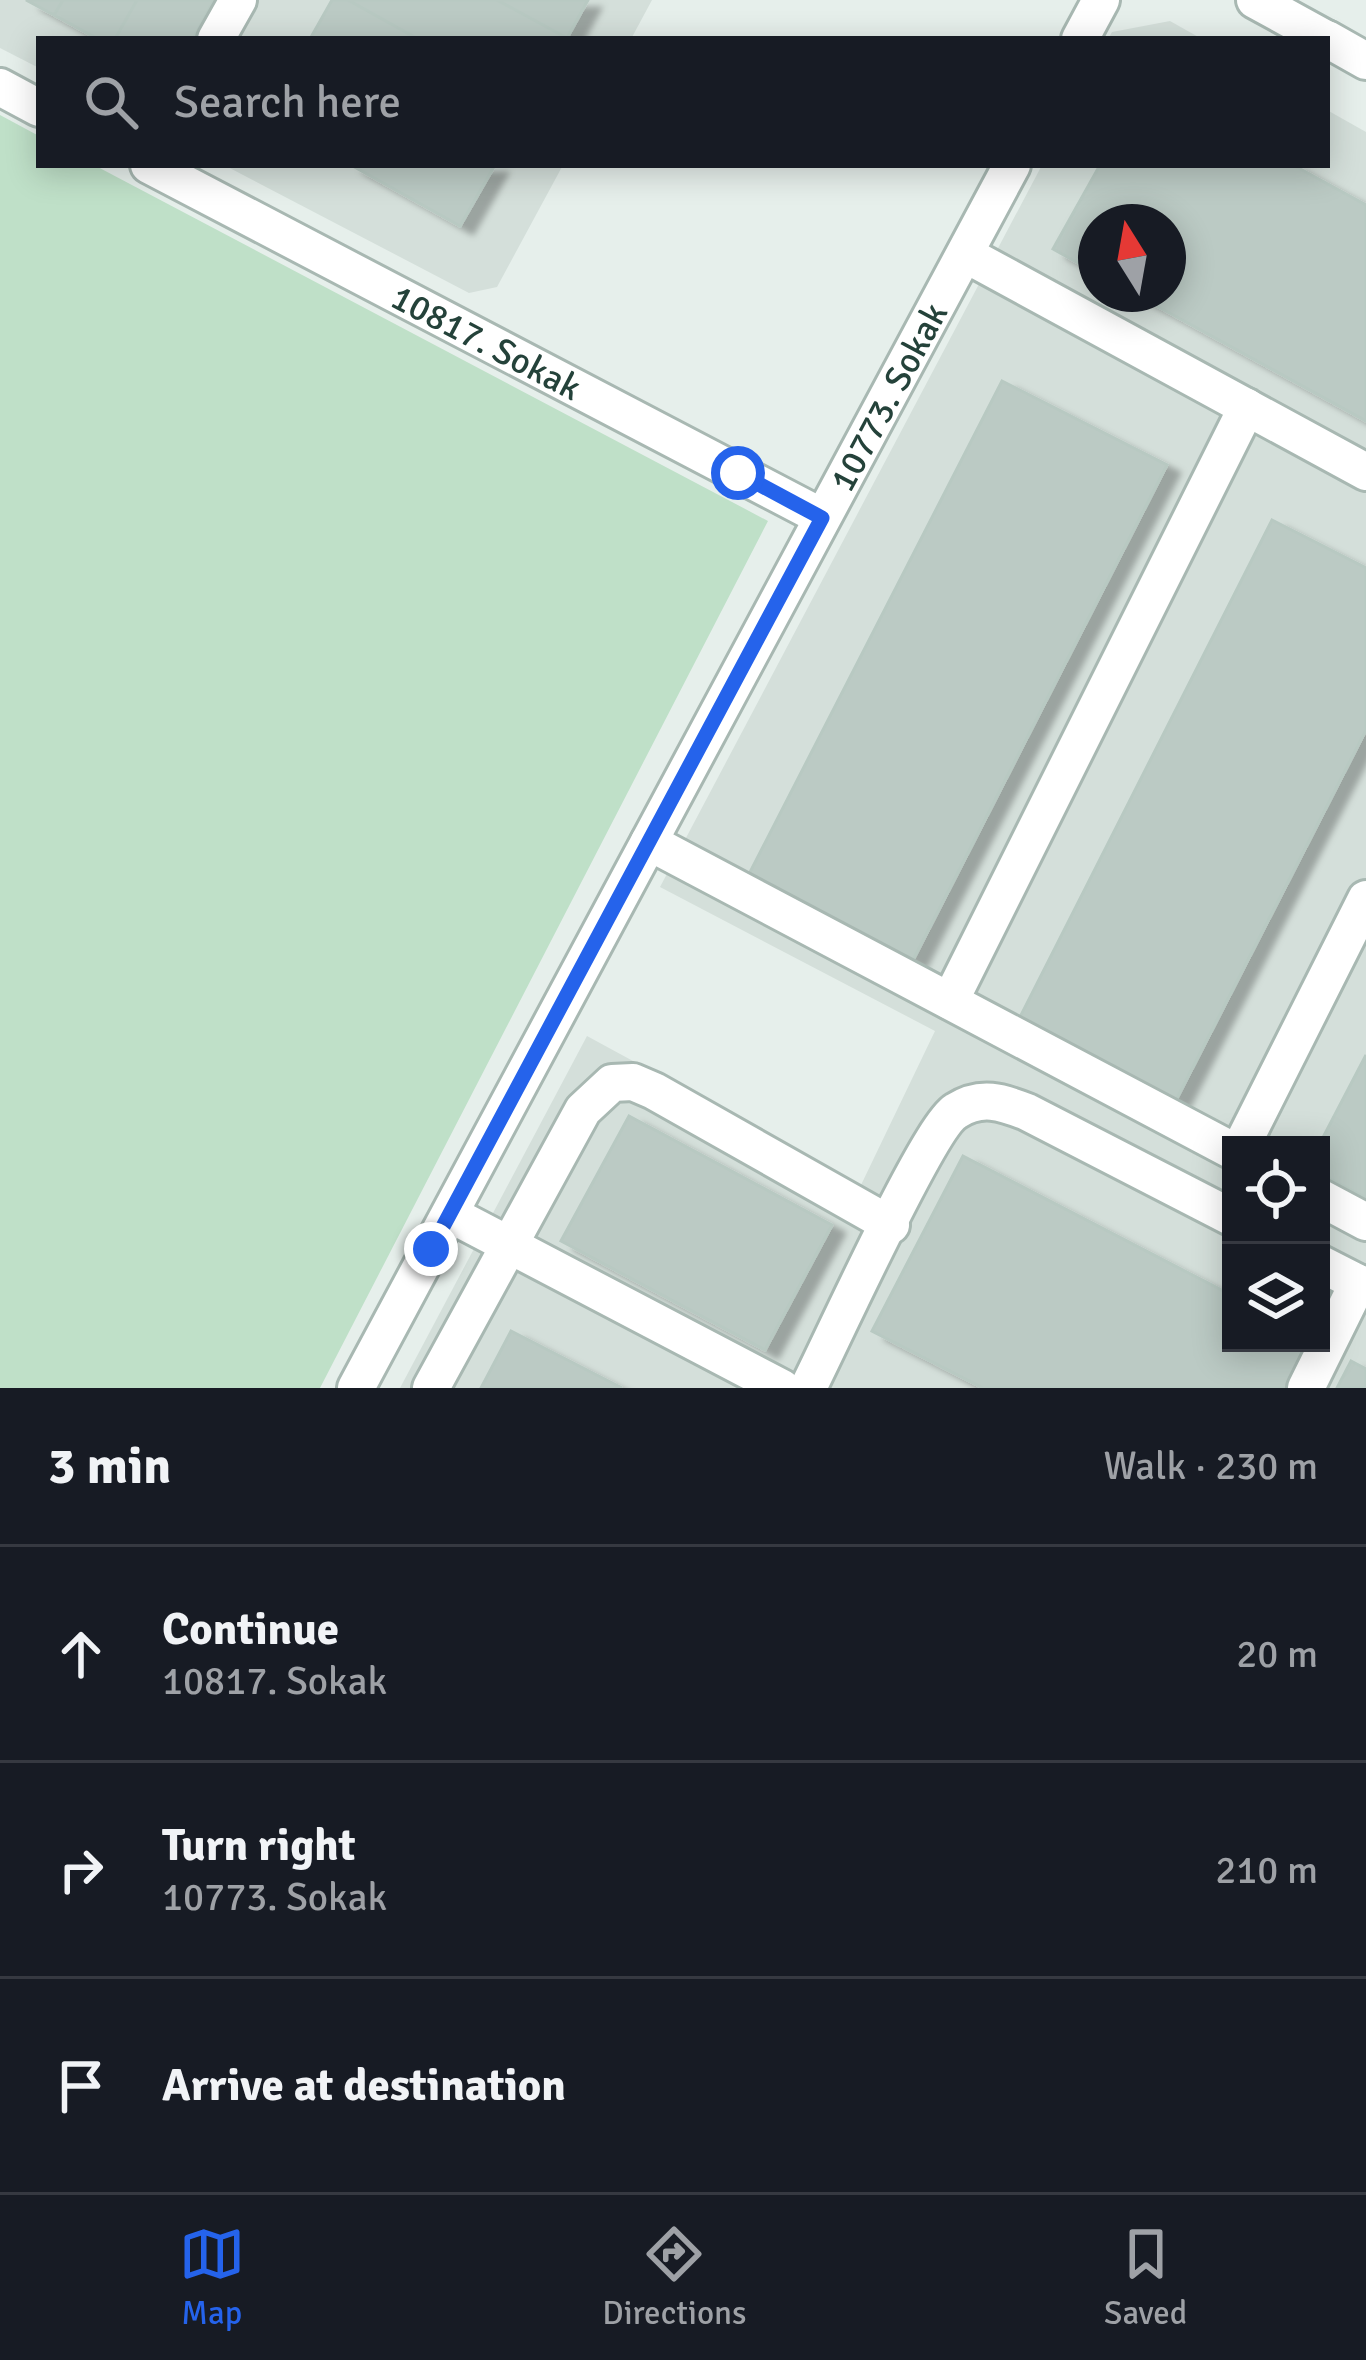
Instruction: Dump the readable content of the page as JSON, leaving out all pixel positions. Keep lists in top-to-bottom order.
{
  "streets": {
    "street": ["10817. Sokak", "10773. Sokak"]
  },
  "crossings": [
    ["10817. Sokak", "10773. Sokak"]
  ],
  "north": "top",
  "page": {
    "search": "Search here",
    "heading": ["3 min", "Walk · 230 m"],
    "list": [
      ["Continue", "10817. Sokak", "20 m"],
      ["Turn right", "10773. Sokak", "210 m"],
      "Arrive at destination"
    ],
    "nav": ["Map", "Directions", "Saved"]
  }
}
